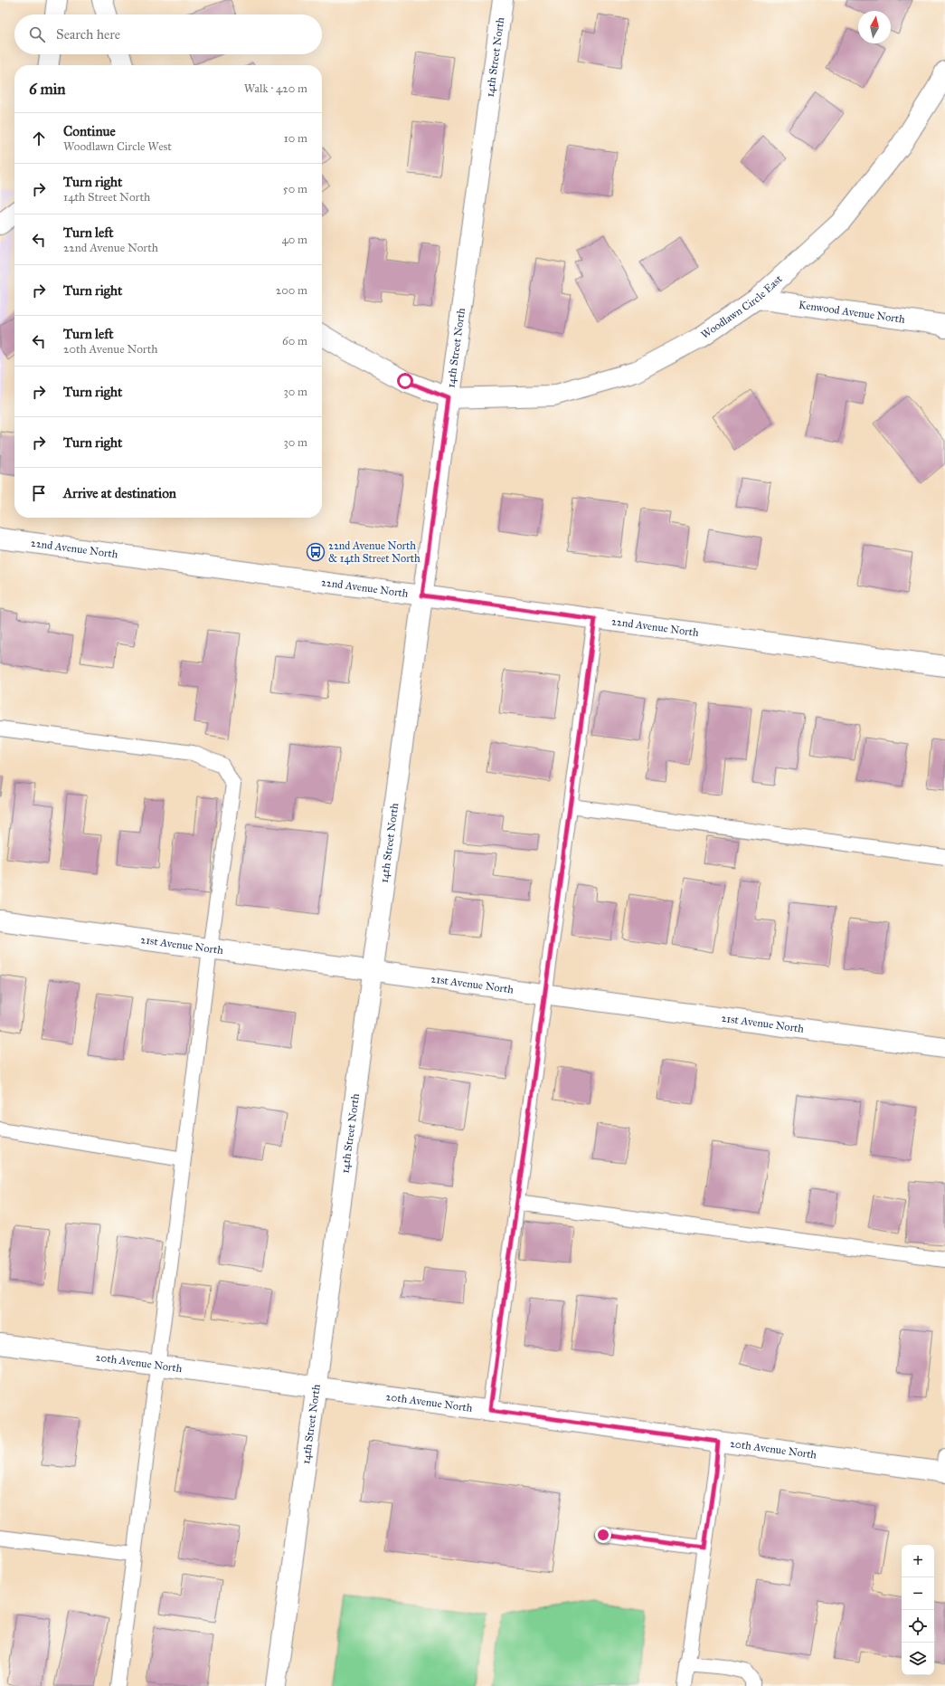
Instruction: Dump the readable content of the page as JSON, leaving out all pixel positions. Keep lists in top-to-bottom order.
{
  "streets": {
    "street": [
      "14th Street North",
      "Woodlawn Circle East",
      "Kenwood Avenue North",
      "22nd Avenue North",
      "21st Avenue North",
      "20th Avenue North"
    ]
  },
  "crossings": [
    ["14th Street North", "Woodlawn Circle East"],
    ["14th Street North", "22nd Avenue North"],
    ["14th Street North", "21st Avenue North"],
    ["14th Street North", "20th Avenue North"],
    ["Woodlawn Circle East", "Kenwood Avenue North"]
  ],
  "places": {
    "bus stop": ["22nd Avenue North & 14th Street North"]
  },
  "north": "top",
  "page": {
    "search": "Search here",
    "heading": ["6 min", "Walk · 420 m"],
    "list": [
      ["Continue", "Woodlawn Circle West", "10 m"],
      ["Turn right", "14th Street North", "50 m"],
      ["Turn left", "22nd Avenue North", "40 m"],
      ["Turn right", "200 m"],
      ["Turn left", "20th Avenue North", "60 m"],
      ["Turn right", "30 m"],
      ["Turn right", "30 m"],
      "Arrive at destination"
    ],
    "map_buttons": ["+", "−"]
  }
}
